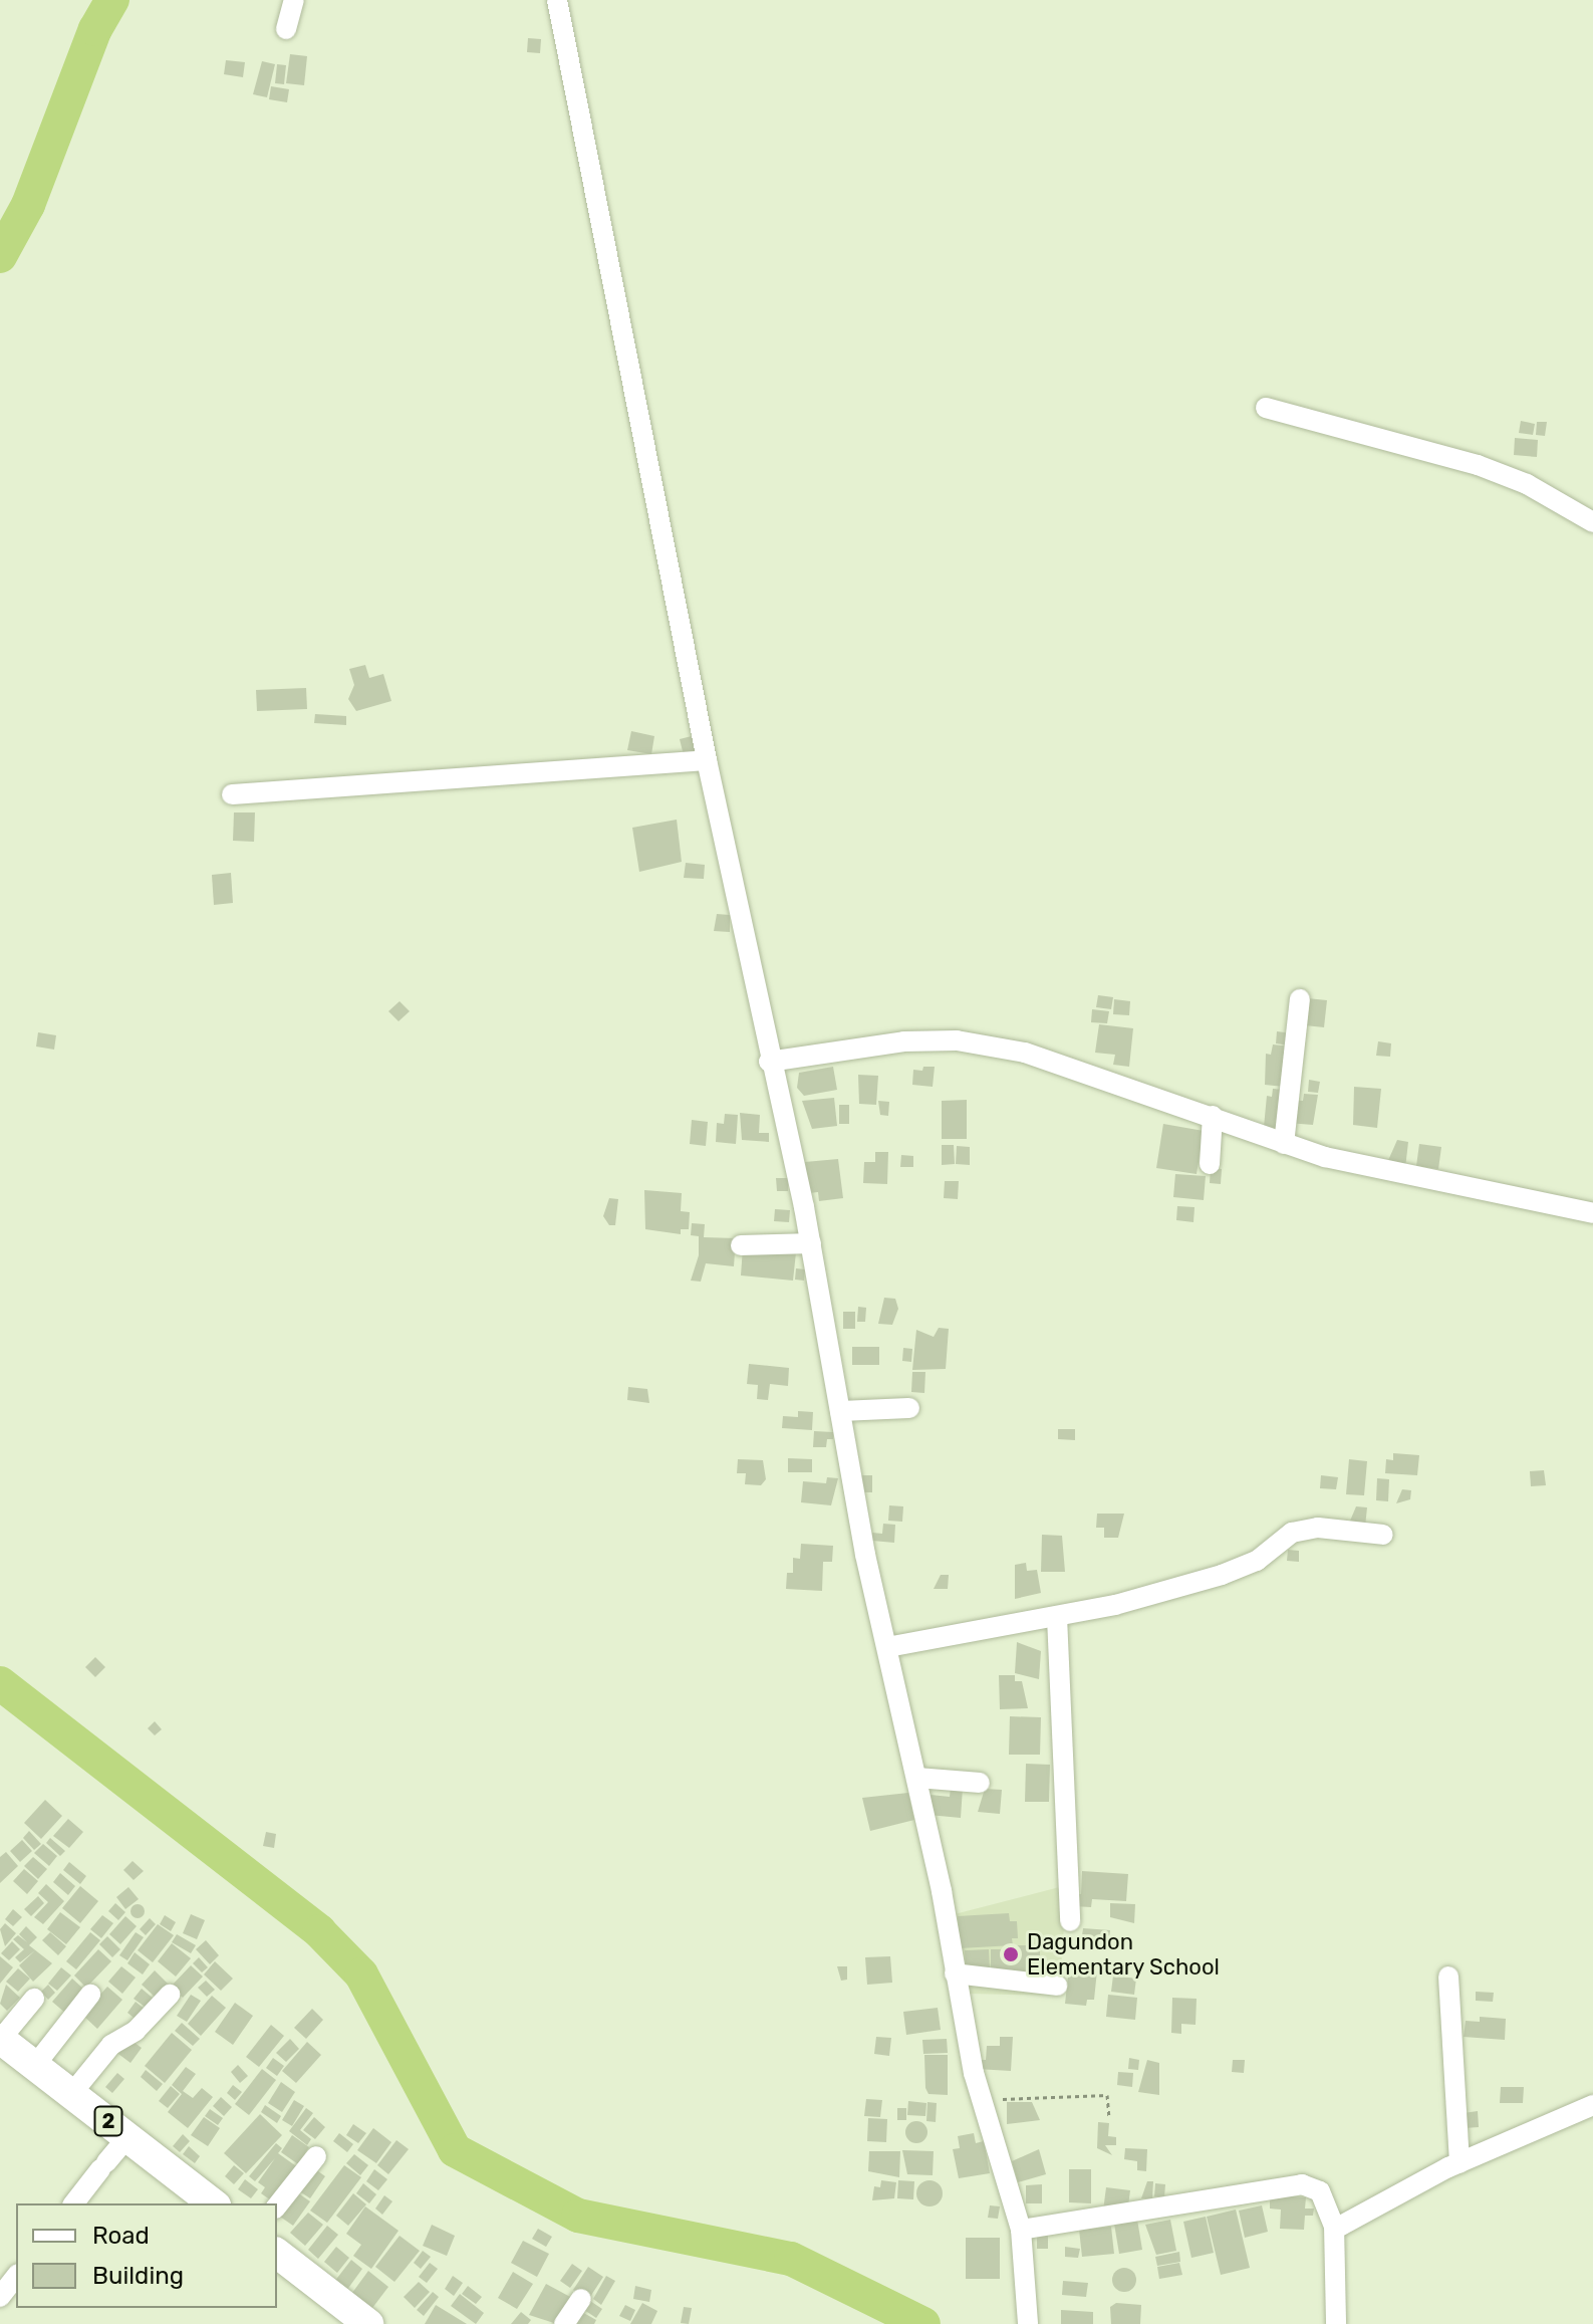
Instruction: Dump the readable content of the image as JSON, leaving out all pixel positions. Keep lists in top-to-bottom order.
{
  "streets": {
    "highway": ["2"]
  },
  "places": ["Dagundon Elementary School"],
  "legend": ["Road", "Building"]
}
